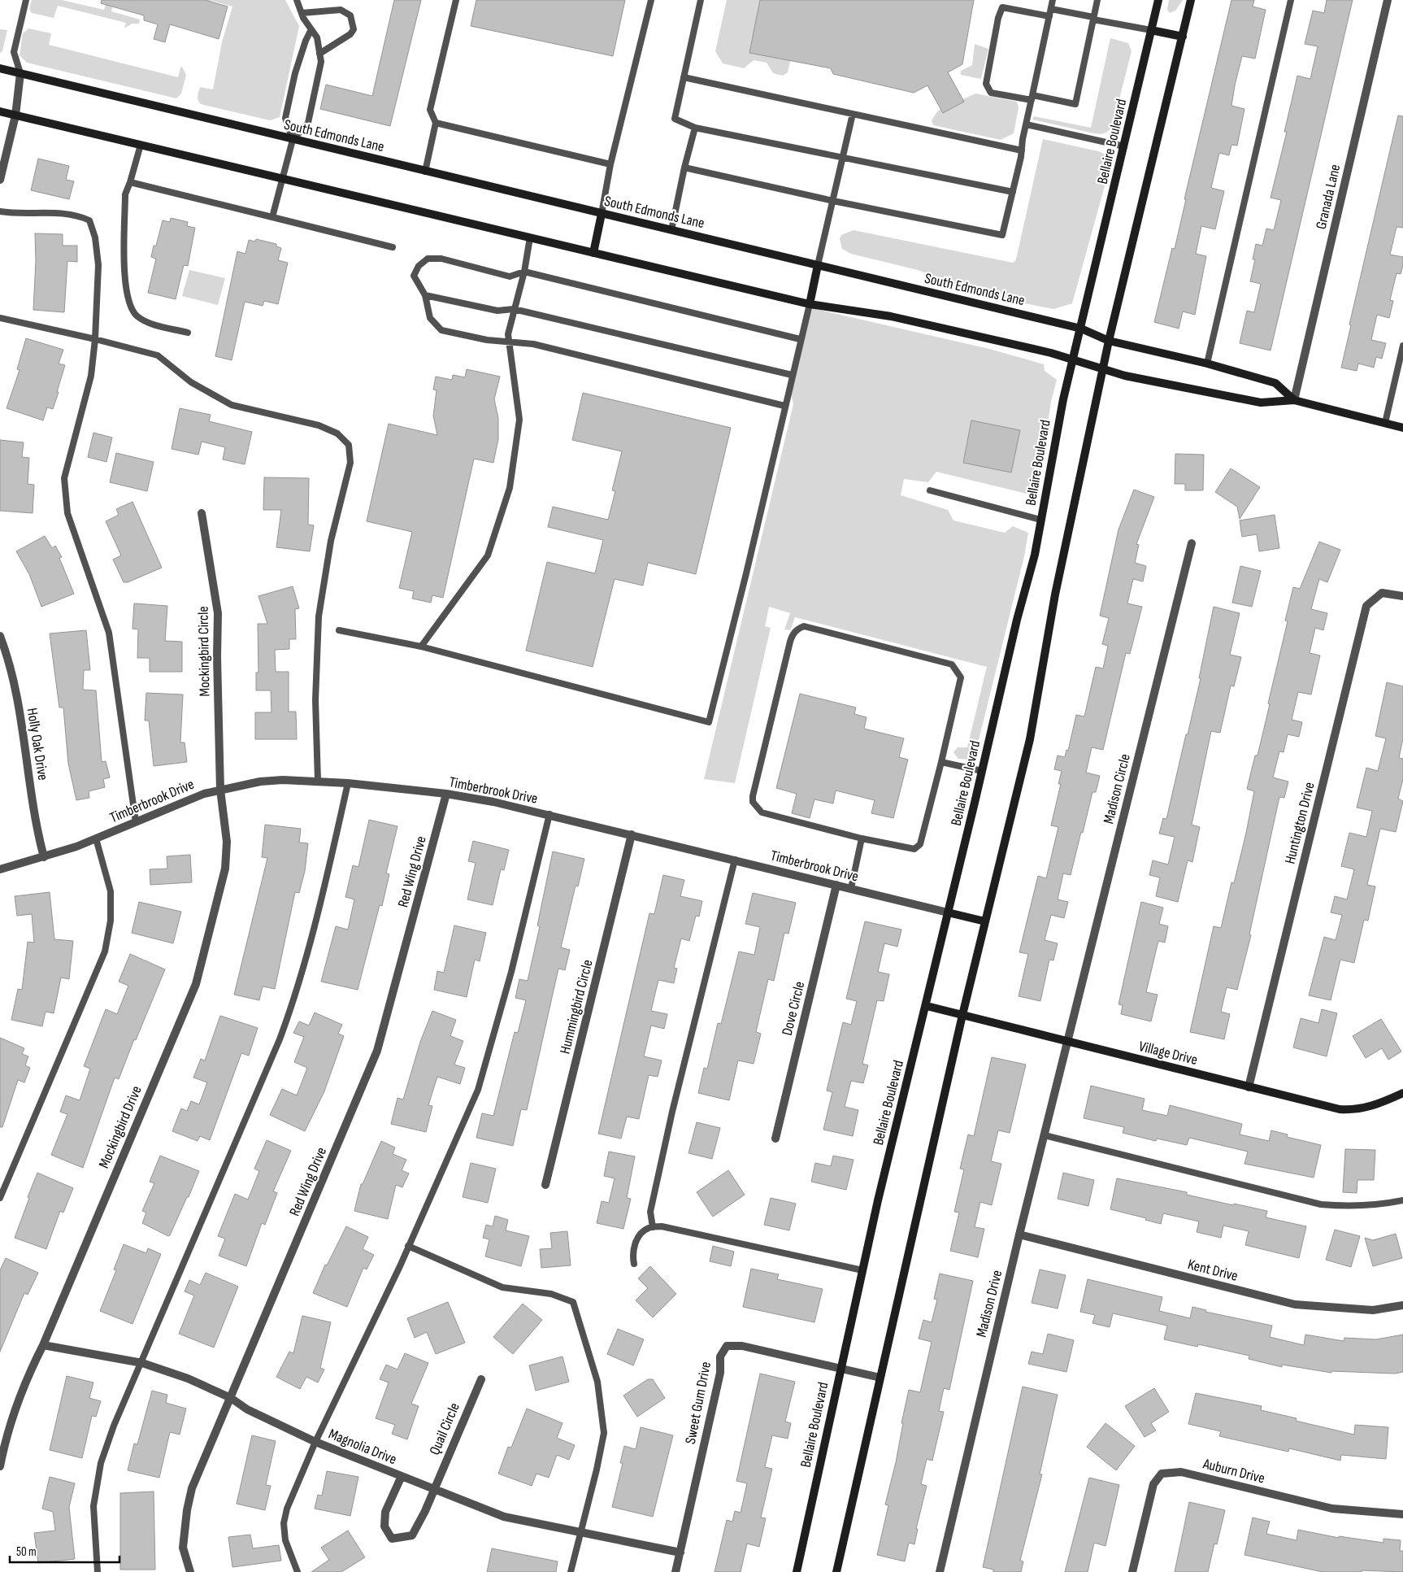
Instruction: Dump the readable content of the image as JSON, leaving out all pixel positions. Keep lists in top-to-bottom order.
{
  "streets": {
    "main road": [
      "South Edmonds Lane",
      "Bellaire Boulevard",
      "Timberbrook Drive",
      "Village Drive"
    ],
    "street": [
      "Granada Lane",
      "Mockingbird Circle",
      "Holly Oak Drive",
      "Madison Circle",
      "Huntington Drive",
      "Red Wing Drive",
      "Hummingbird Circle",
      "Dove Circle",
      "Mockingbird Drive",
      "Kent Drive",
      "Madison Drive",
      "Sweet Gum Drive",
      "Quail Circle",
      "Magnolia Drive",
      "Auburn Drive"
    ]
  },
  "crossings": [
    ["South Edmonds Lane", "Bellaire Boulevard"],
    ["South Edmonds Lane", "Granada Lane"],
    ["Bellaire Boulevard", "Timberbrook Drive"],
    ["Bellaire Boulevard", "Village Drive"],
    ["Bellaire Boulevard", "Sweet Gum Drive"],
    ["Mockingbird Circle", "Timberbrook Drive"],
    ["Mockingbird Circle", "Mockingbird Drive"],
    ["Holly Oak Drive", "Timberbrook Drive"],
    ["Madison Circle", "Village Drive"],
    ["Madison Circle", "Madison Drive"],
    ["Timberbrook Drive", "Red Wing Drive"],
    ["Timberbrook Drive", "Hummingbird Circle"],
    ["Timberbrook Drive", "Dove Circle"],
    ["Timberbrook Drive", "Mockingbird Drive"],
    ["Huntington Drive", "Village Drive"],
    ["Red Wing Drive", "Magnolia Drive"],
    ["Village Drive", "Madison Drive"],
    ["Mockingbird Drive", "Magnolia Drive"],
    ["Kent Drive", "Madison Drive"],
    ["Sweet Gum Drive", "Magnolia Drive"],
    ["Quail Circle", "Magnolia Drive"]
  ],
  "scale_bar": "50 m"
}
